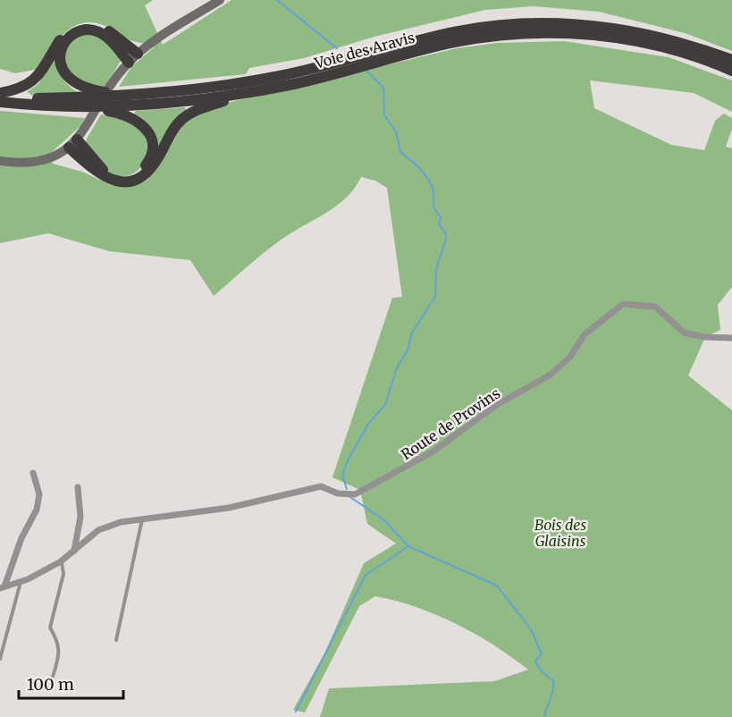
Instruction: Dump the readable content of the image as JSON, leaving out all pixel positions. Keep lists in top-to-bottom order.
{
  "streets": {
    "highway": ["Voie des Aravis"],
    "street": ["Route de Provins"]
  },
  "parks": ["Bois des Glaisins"],
  "scale_bar": "100 m"
}
